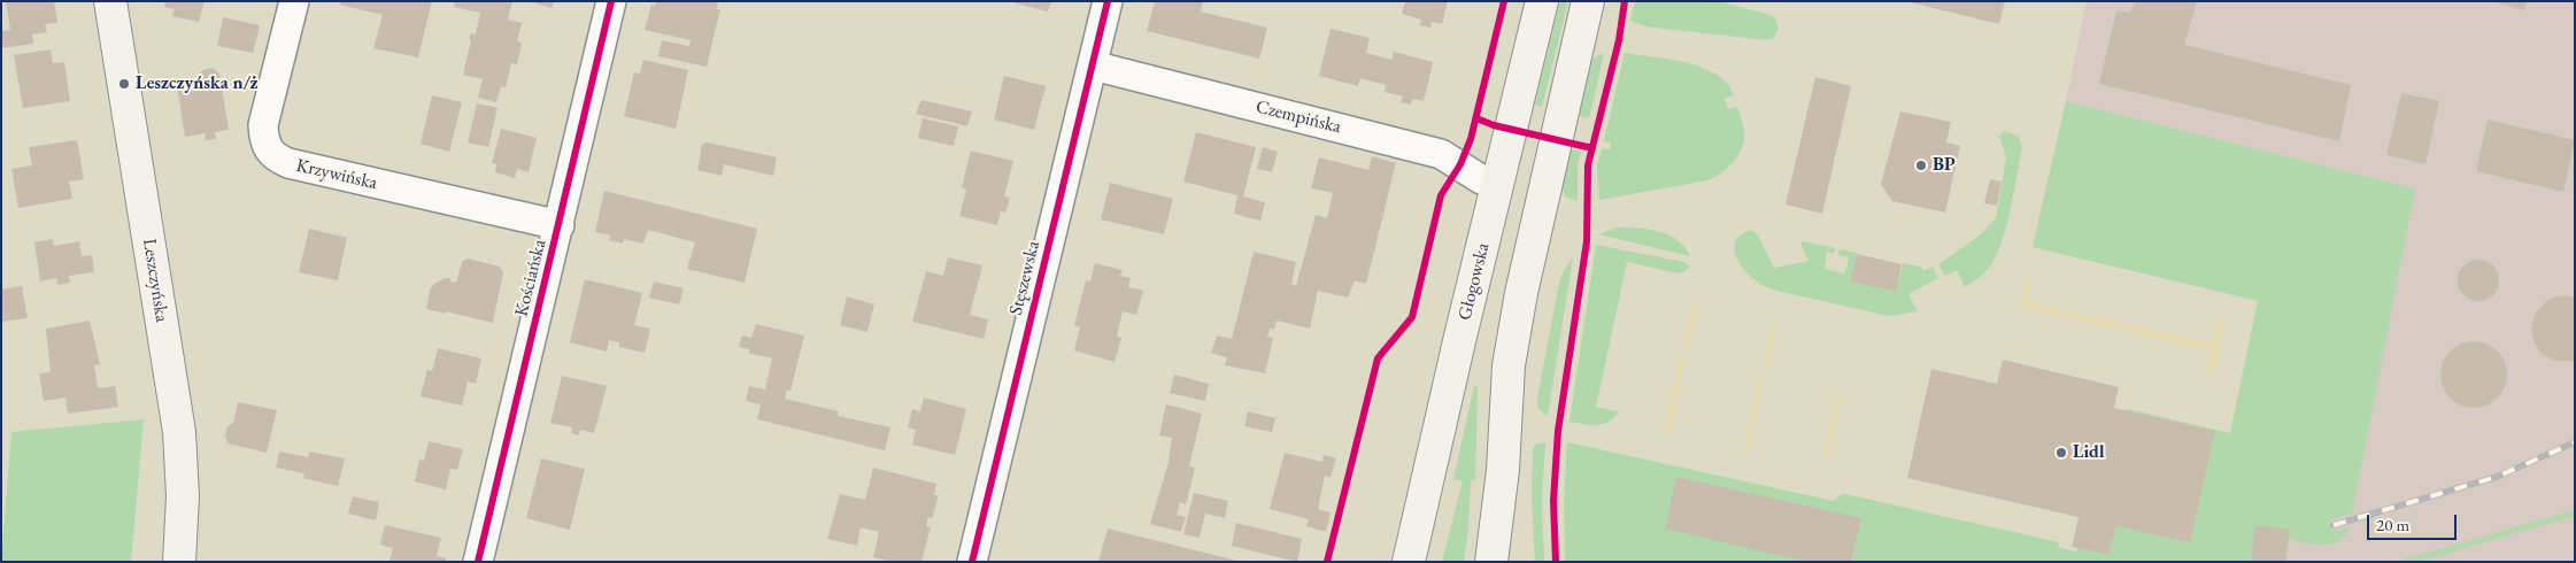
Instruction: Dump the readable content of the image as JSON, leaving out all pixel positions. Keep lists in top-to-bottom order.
{
  "streets": {
    "main road": ["Leszczyńska", "Głogowska"],
    "street": [
      "Czempińska",
      "Krzywińska",
      "Kościańska",
      "Stęszewska"
    ]
  },
  "crossings": [
    ["Czempińska", "Stęszewska"],
    ["Czempińska", "Głogowska"],
    ["Krzywińska", "Kościańska"]
  ],
  "places": ["Leszczyńska n/ż", "BP", "Lidl"],
  "scale_bar": "20 m"
}
